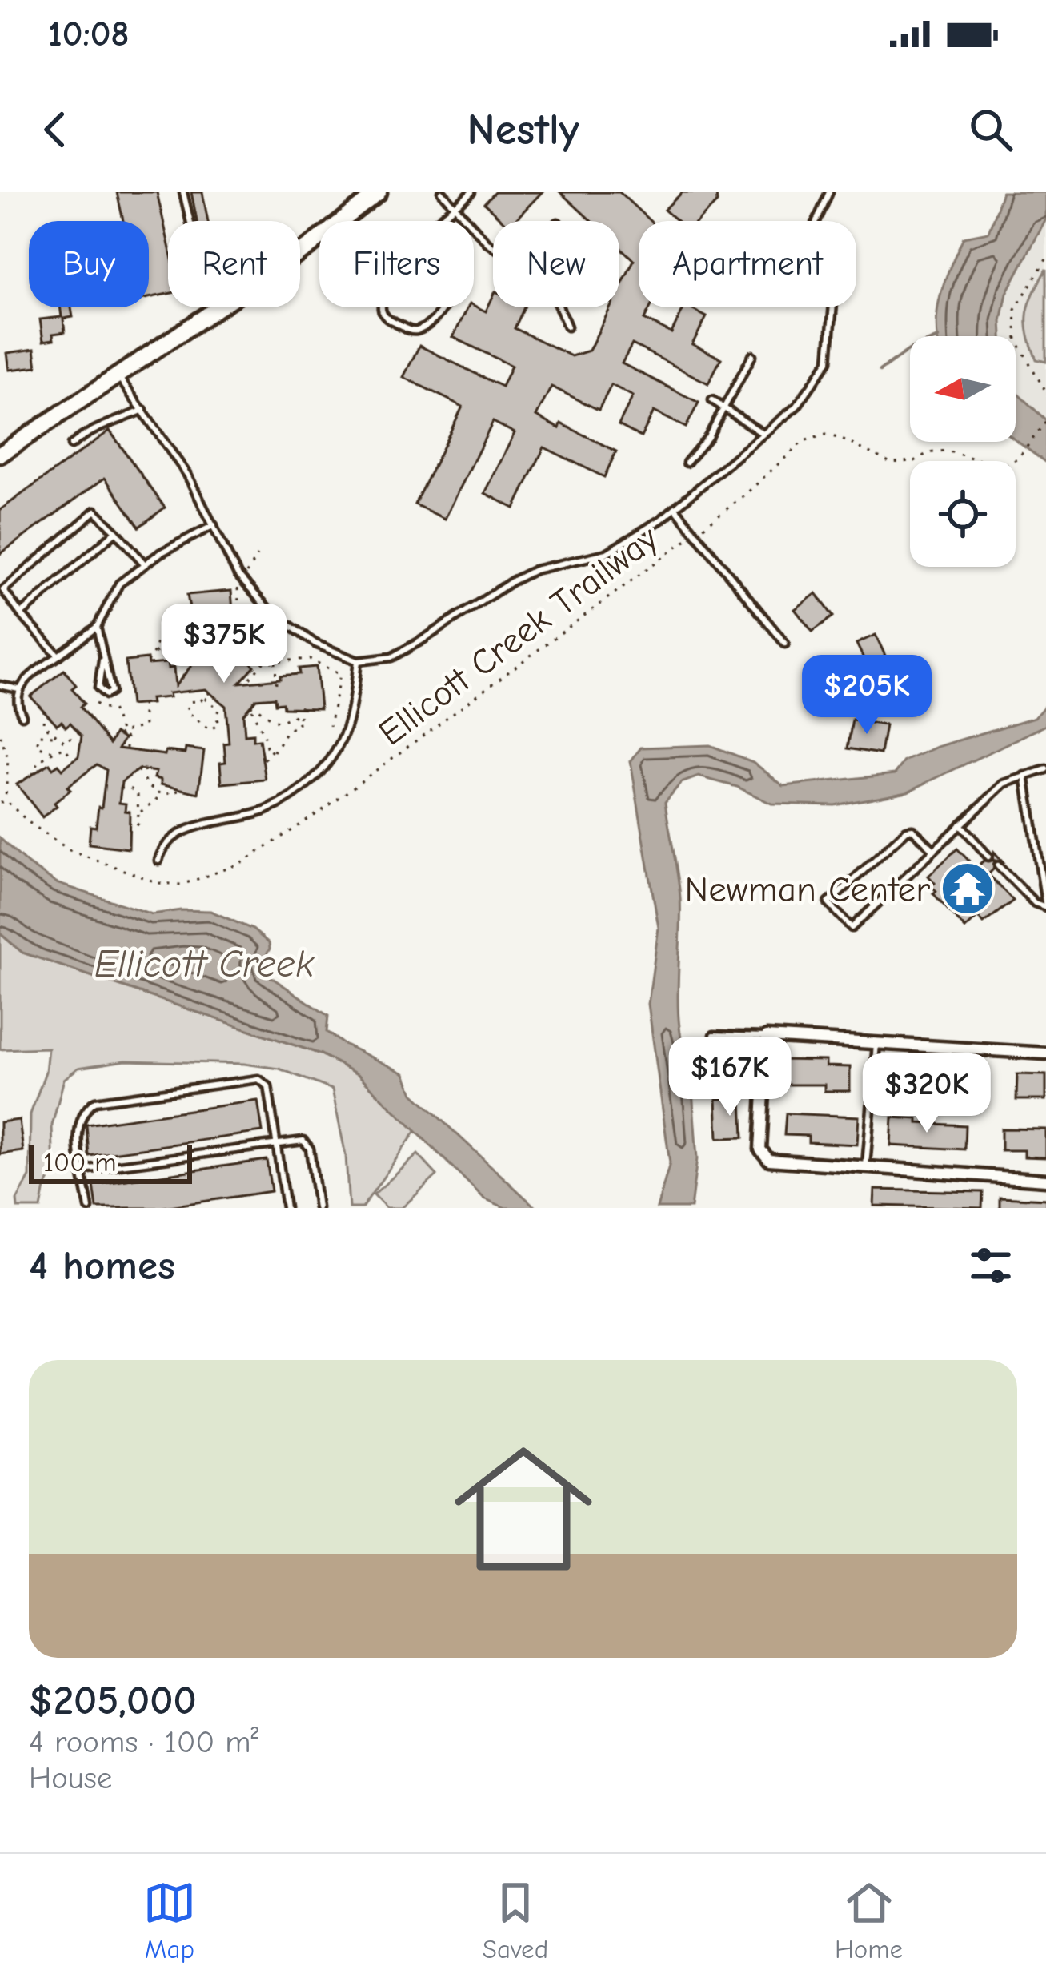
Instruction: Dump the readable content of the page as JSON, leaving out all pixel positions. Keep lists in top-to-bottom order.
{
  "streets": {
    "path": ["Ellicott Creek Trailway"]
  },
  "water": ["Ellicott Creek"],
  "places": {
    "temple": ["Newman Center"]
  },
  "scale_bar": "100 m",
  "north": "left",
  "page": {
    "status": "10:08",
    "header": "Nestly",
    "chip": [
      "Buy",
      "Rent",
      "Filters",
      "New",
      "Apartment"
    ],
    "price": [
      "$375K",
      "$205K",
      "$167K",
      "$320K"
    ],
    "scale": "100 m",
    "heading": "4 homes",
    "list": [
      {
        "name": "$205,000",
        "note": "4 rooms · 100 m² · House"
      }
    ],
    "tabs": ["Map", "Saved", "Home"]
  }
}
